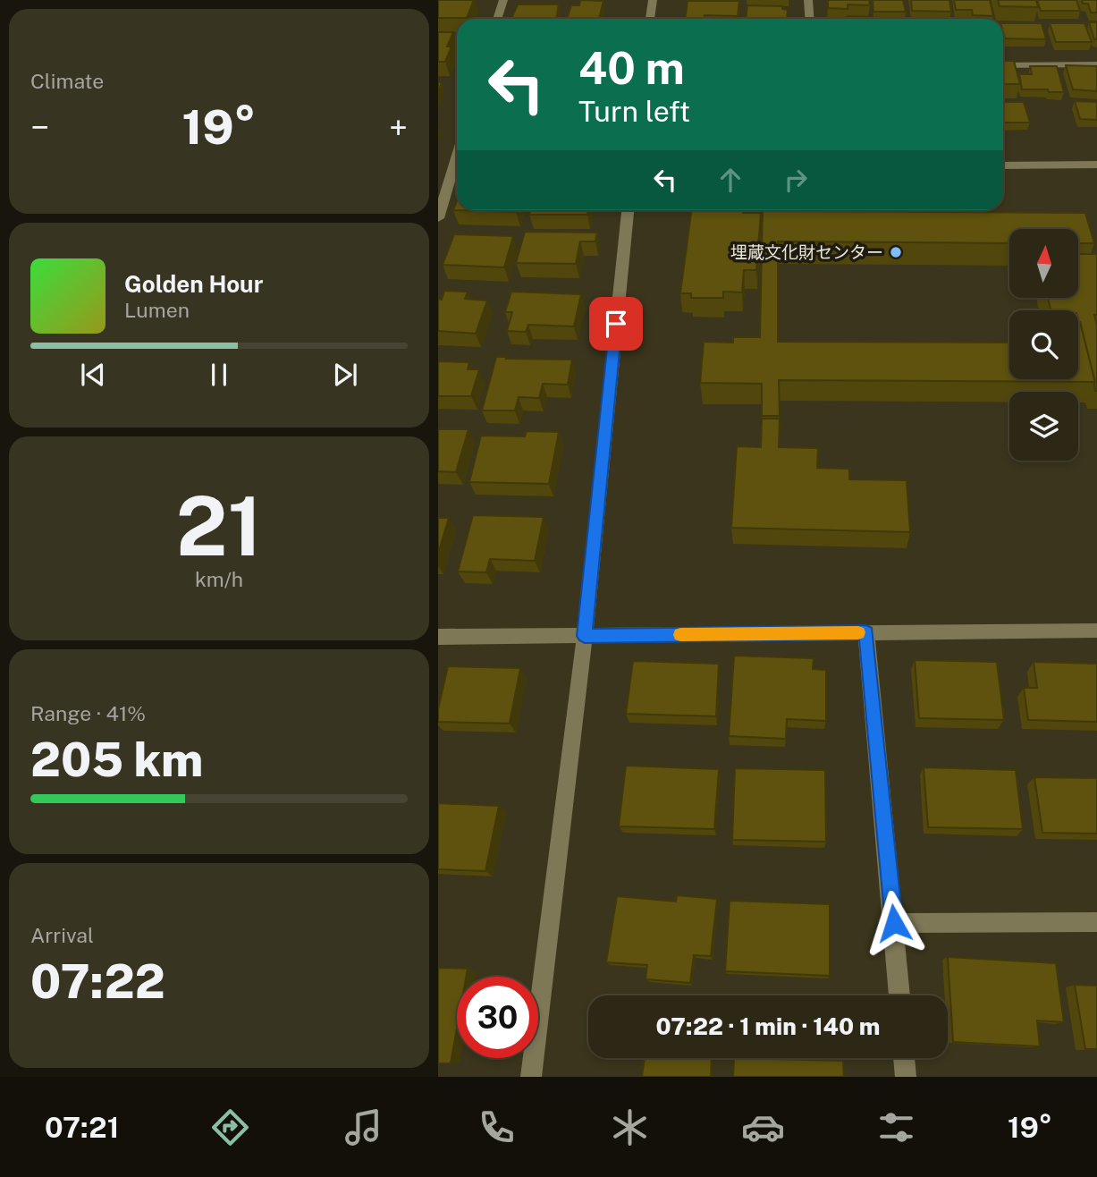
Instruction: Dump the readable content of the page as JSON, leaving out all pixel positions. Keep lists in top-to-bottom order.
{
  "places": ["埋蔵文化財センター"],
  "north": "top",
  "page": {
    "tile": [
      "Climate",
      ["21", "km/h"],
      ["Range · 41%", "205 km"],
      ["Arrival", "07:22"]
    ],
    "turn": ["40 m", "Turn left"],
    "heat": ["−", "19°", "+"],
    "song": ["Golden Hour", "Lumen"],
    "limit": "30",
    "trip": "07:22 · 1 min · 140 m",
    "tabs": ["07:21", "19°"]
  }
}
